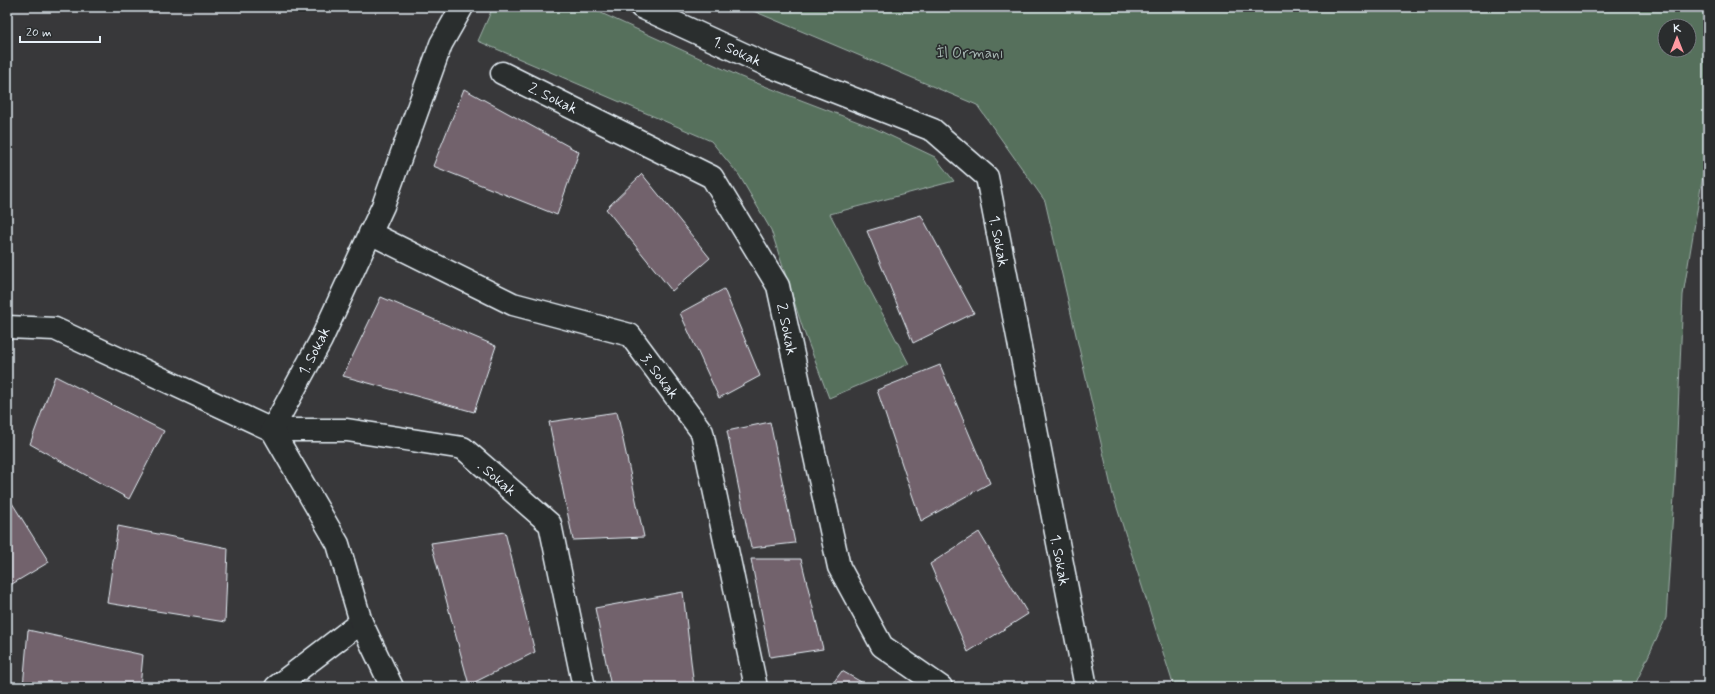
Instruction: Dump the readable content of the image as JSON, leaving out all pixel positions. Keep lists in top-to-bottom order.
{
  "streets": {
    "street": [
      "1. Sokak",
      "2. Sokak",
      "3. Sokak",
      ". Sokak"
    ]
  },
  "crossings": [
    ["1. Sokak", "3. Sokak"],
    ["1. Sokak", ". Sokak"]
  ],
  "parks": ["İl Ormanı"],
  "scale_bar": "20 m",
  "north": "top"
}
